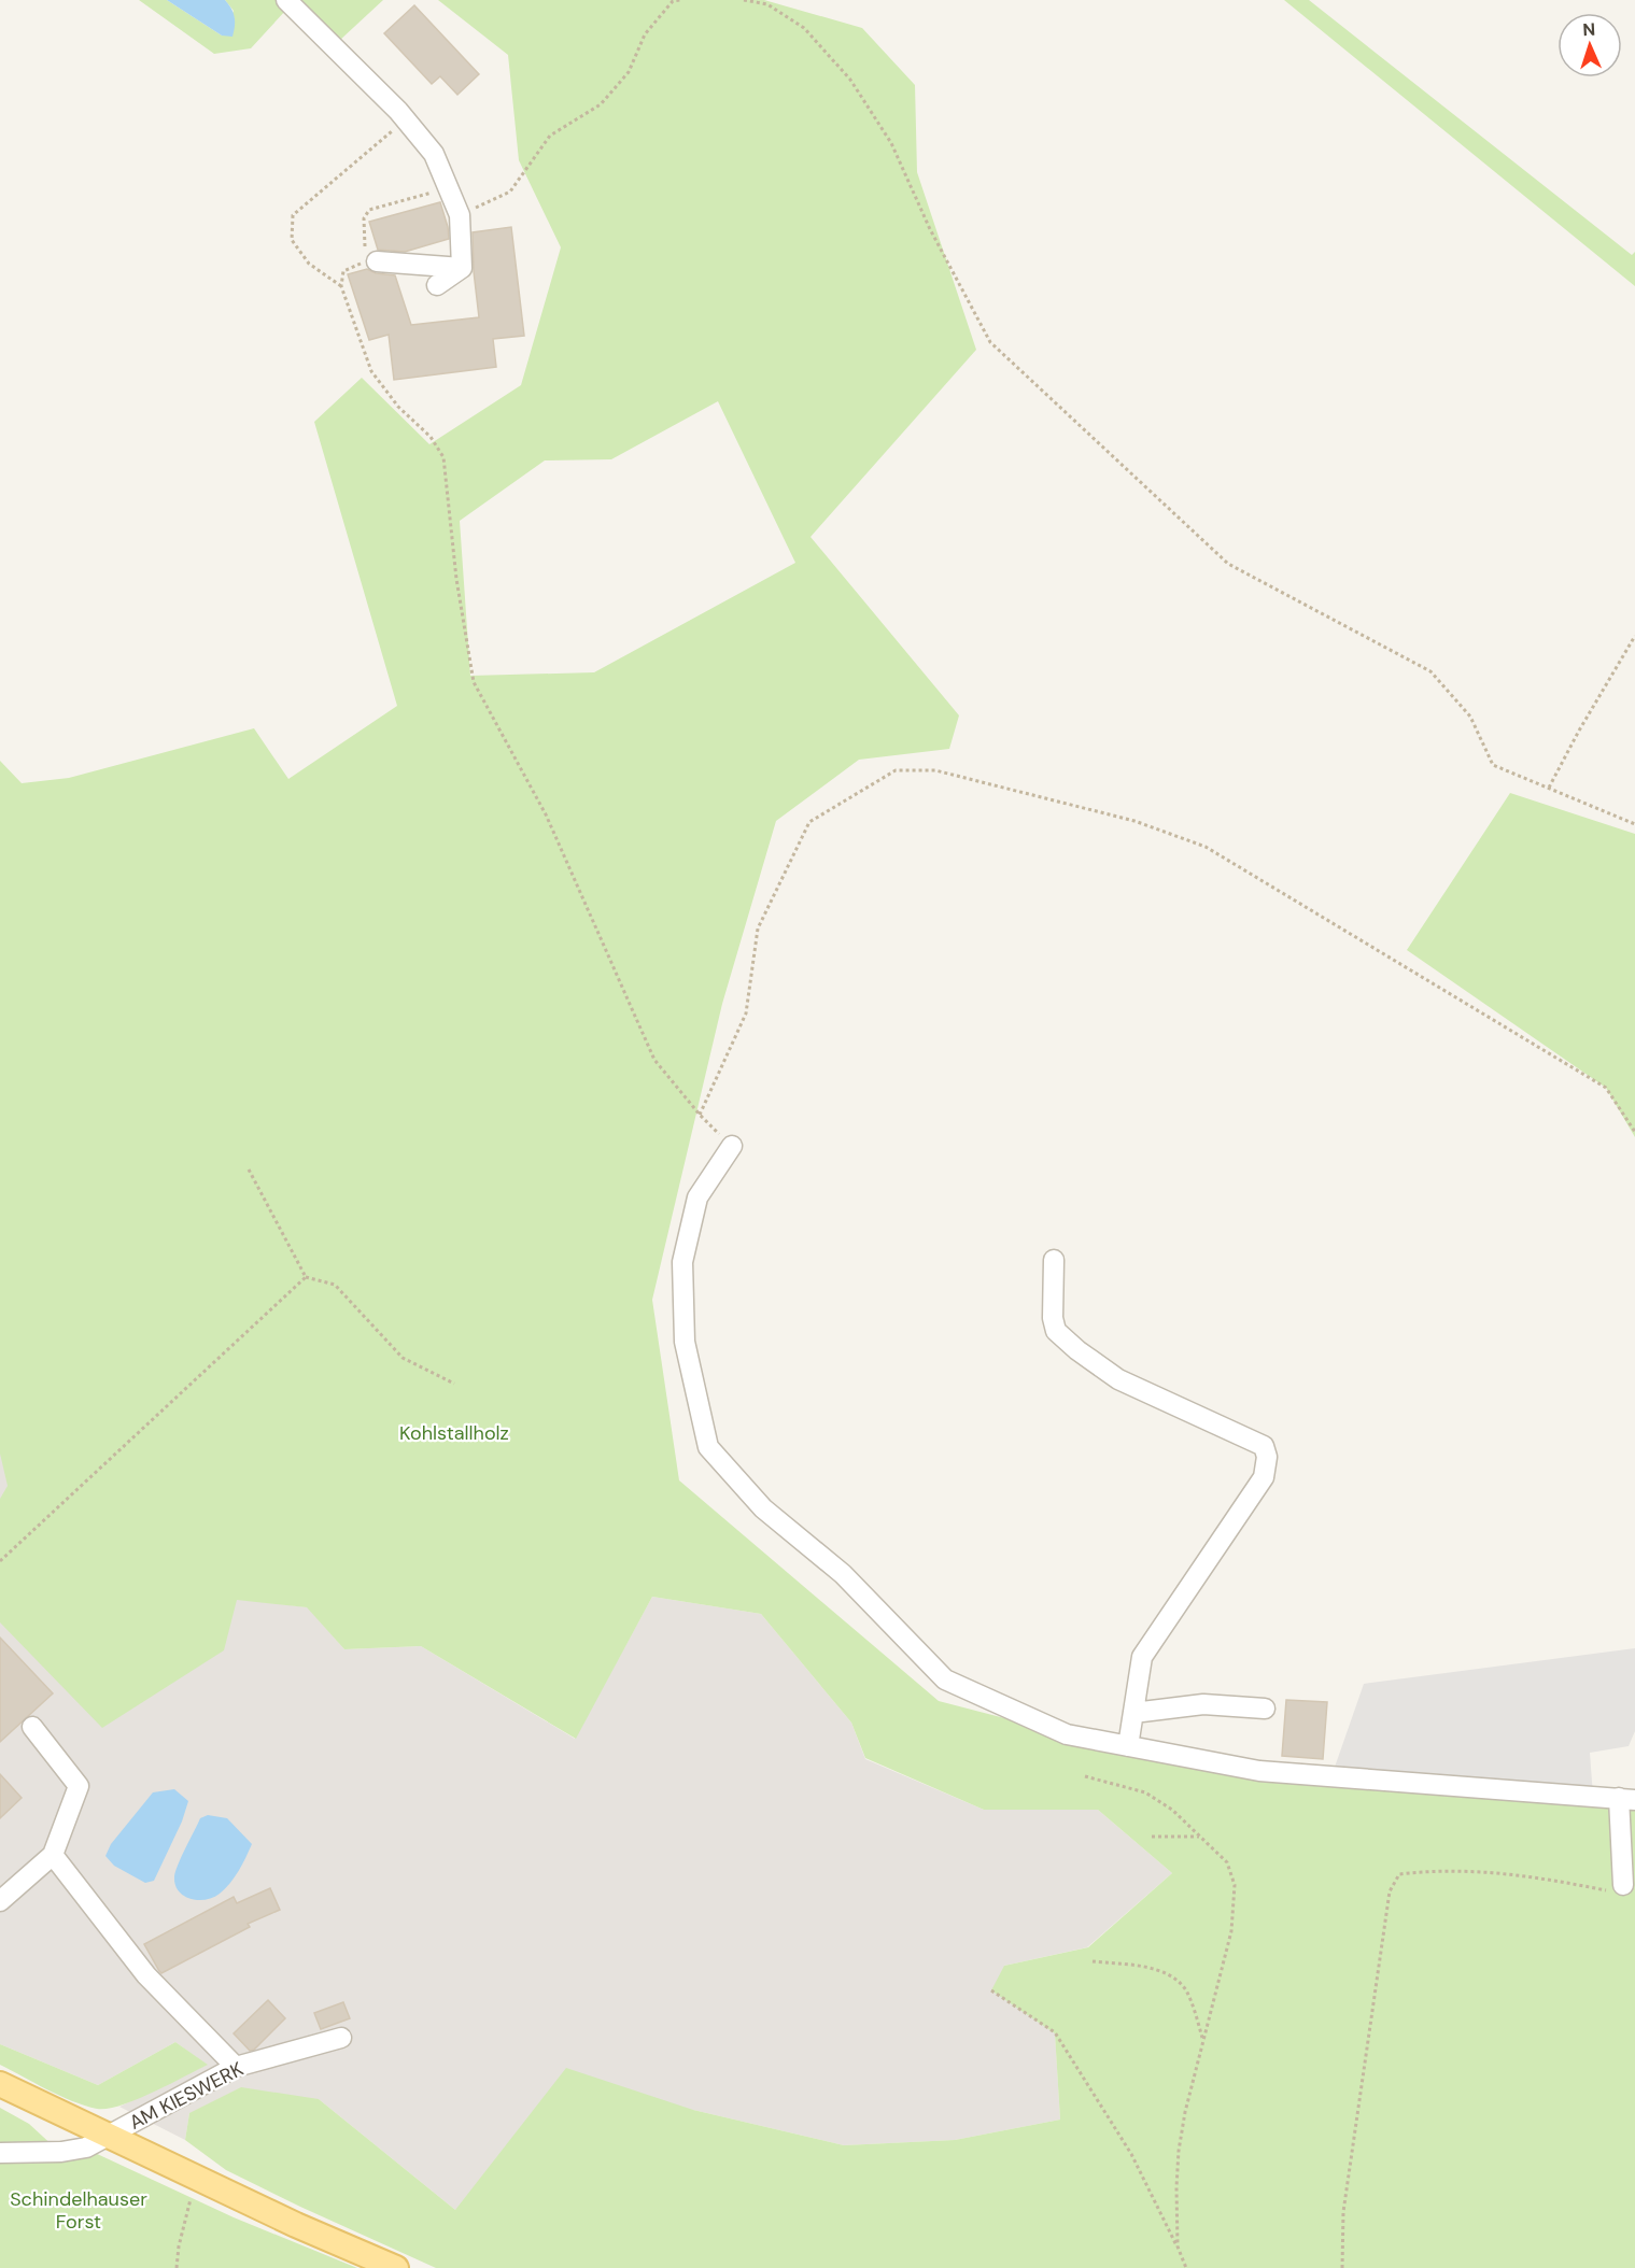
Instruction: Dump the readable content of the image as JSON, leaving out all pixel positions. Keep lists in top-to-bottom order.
{
  "streets": {
    "street": ["AM KIESWERK"]
  },
  "parks": ["Kohlstallholz", "Schindelhauser Forst"],
  "north": "top"
}
